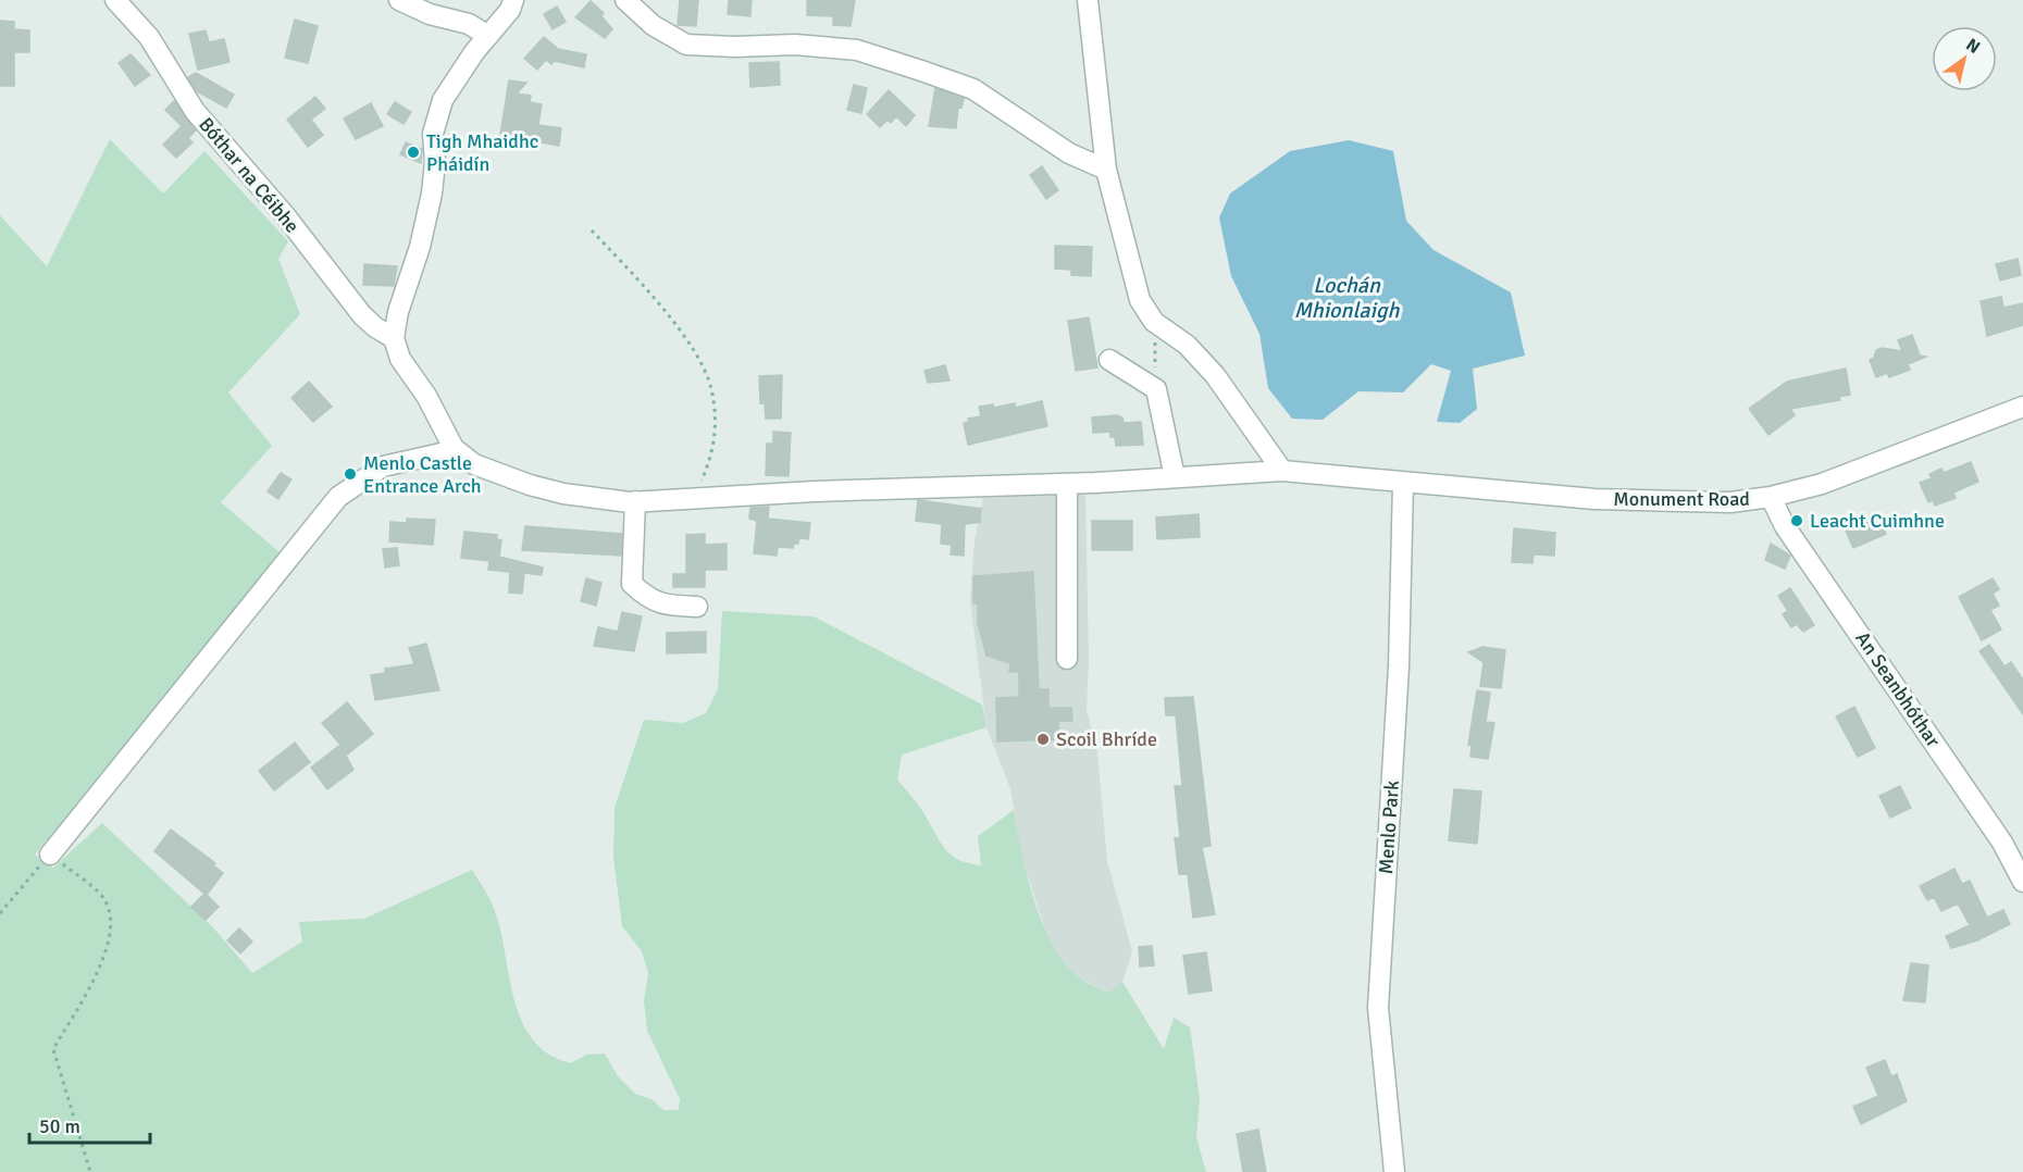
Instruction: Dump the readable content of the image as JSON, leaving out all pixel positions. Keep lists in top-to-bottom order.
{
  "streets": {
    "street": [
      "Bóthar na Céibhe",
      "Monument Road",
      "An Seanbhóthar",
      "Menlo Park"
    ]
  },
  "crossings": [
    ["Monument Road", "An Seanbhóthar"],
    ["Monument Road", "Menlo Park"]
  ],
  "water": ["Lochán Mhionlaigh"],
  "places": [
    "Tigh Mhaidhc Pháidín",
    "Menlo Castle Entrance Arch",
    "Leacht Cuimhne",
    "Scoil Bhríde"
  ],
  "scale_bar": "50 m",
  "north": "top right"
}
